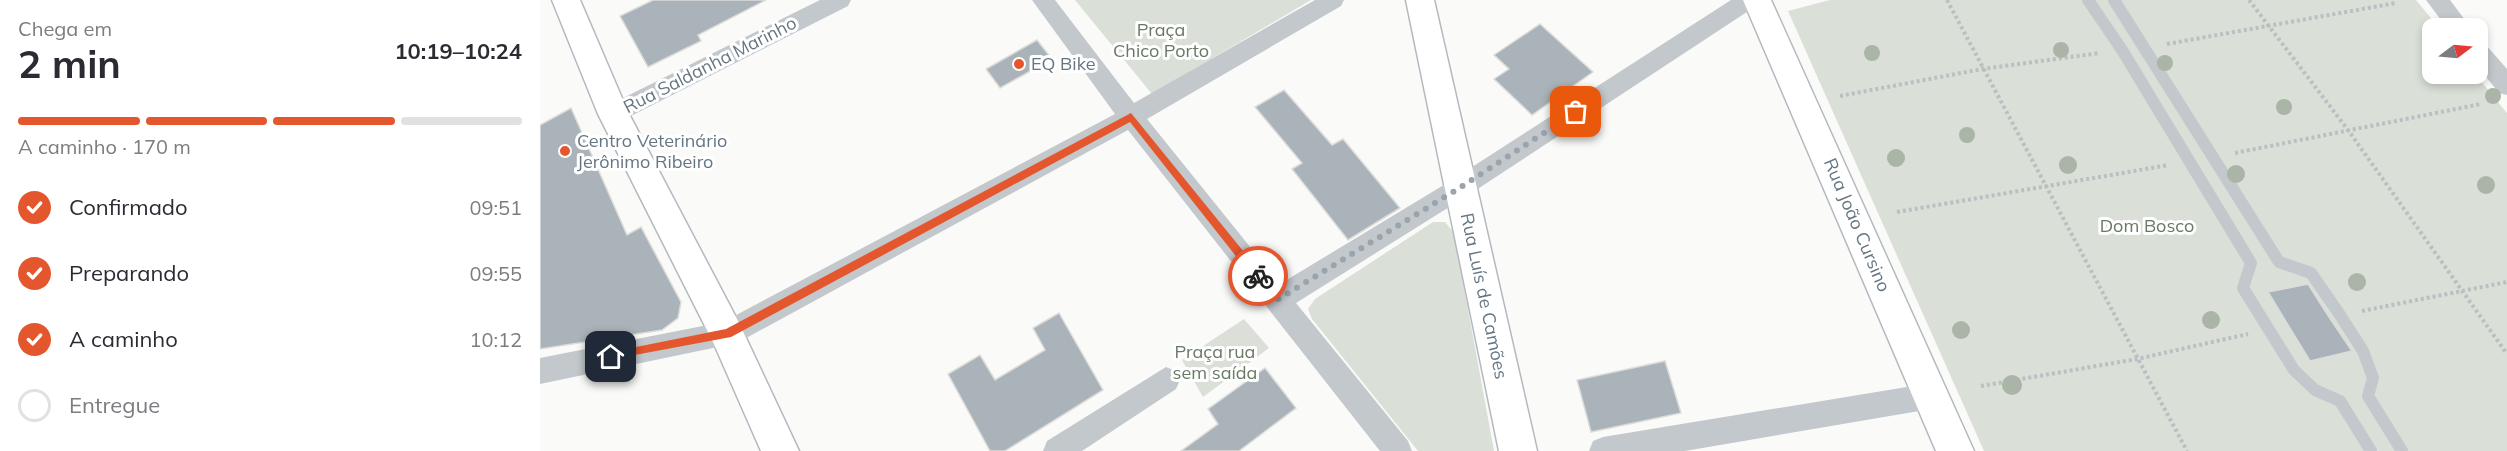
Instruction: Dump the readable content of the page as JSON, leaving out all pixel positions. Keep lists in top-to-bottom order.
{
  "streets": {
    "street": ["Rua Saldanha Marinho", "Rua João Cursino", "Rua Luís de Camões"]
  },
  "parks": ["Praça Chico Porto", "Dom Bosco", "Praça rua sem saída"],
  "places": ["EQ Bike", "Centro Veterinário Jerônimo Ribeiro"],
  "north": "right",
  "page": {
    "heading": ["2 min", "Chega em", "10:19–10:24"],
    "bar": "A caminho · 170 m",
    "list": [
      ["Confirmado", "09:51"],
      ["Preparando", "09:55"],
      ["A caminho", "10:12"],
      "Entregue"
    ]
  }
}
